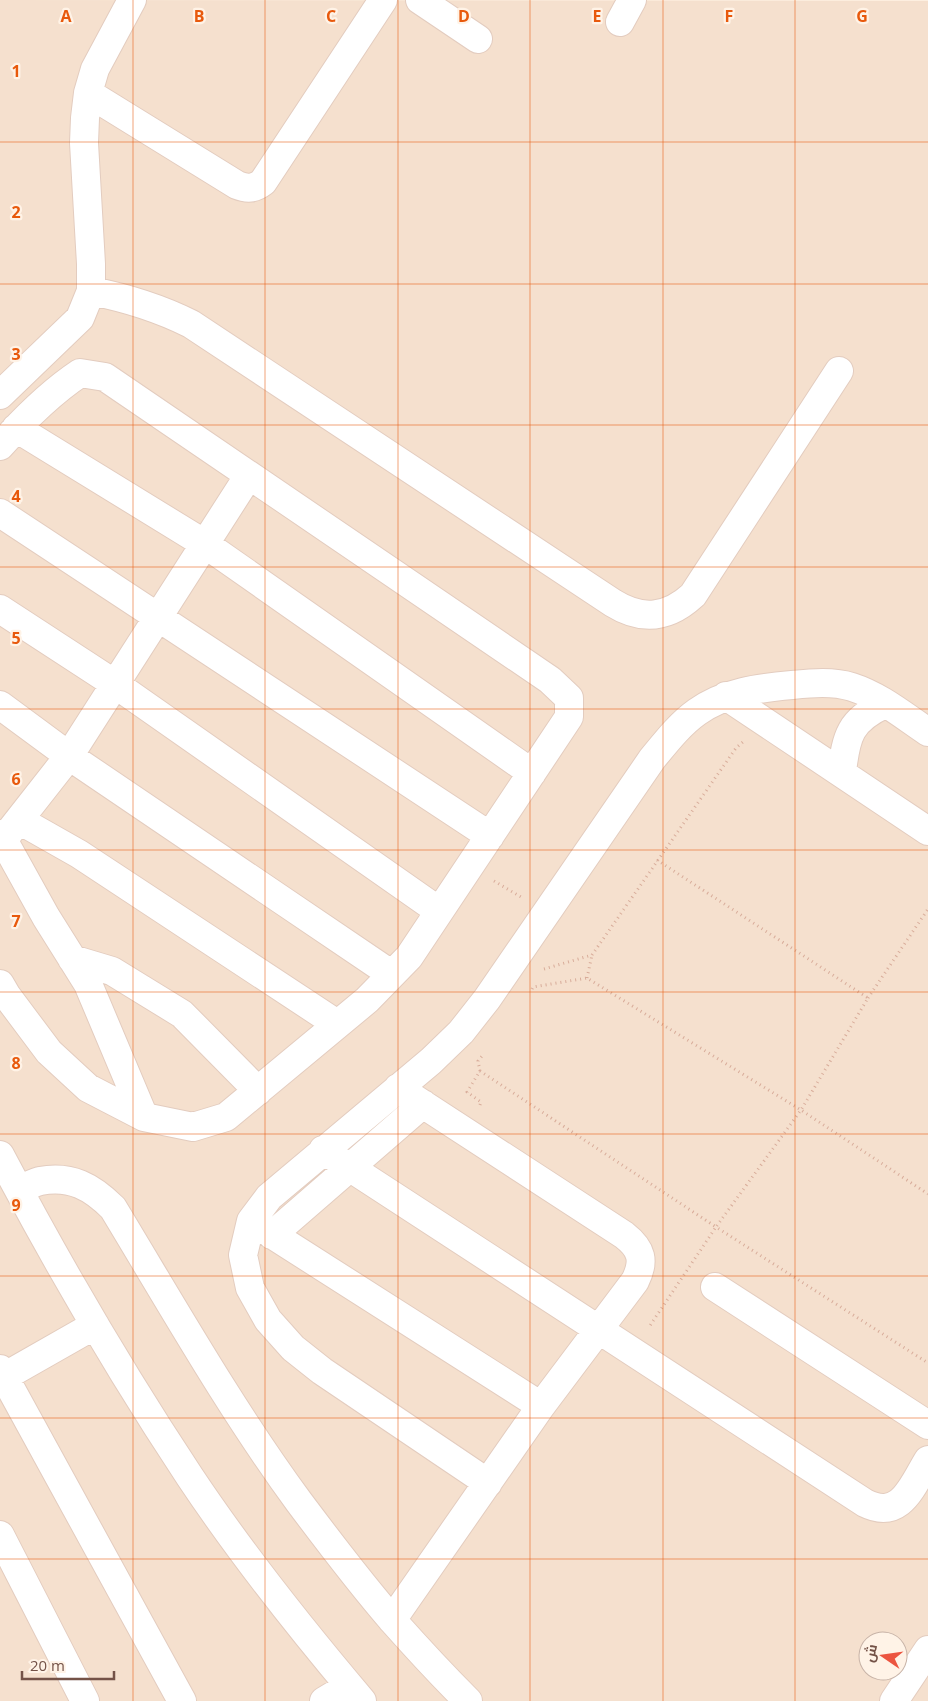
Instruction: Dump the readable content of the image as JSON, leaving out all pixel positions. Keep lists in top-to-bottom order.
{
  "scale_bar": "20 m",
  "north": "left",
  "grid": {
    "columns": [
      "A",
      "B",
      "C",
      "D",
      "E",
      "F",
      "G"
    ],
    "rows": [
      "1",
      "2",
      "3",
      "4",
      "5",
      "6",
      "7",
      "8",
      "9"
    ]
  }
}
